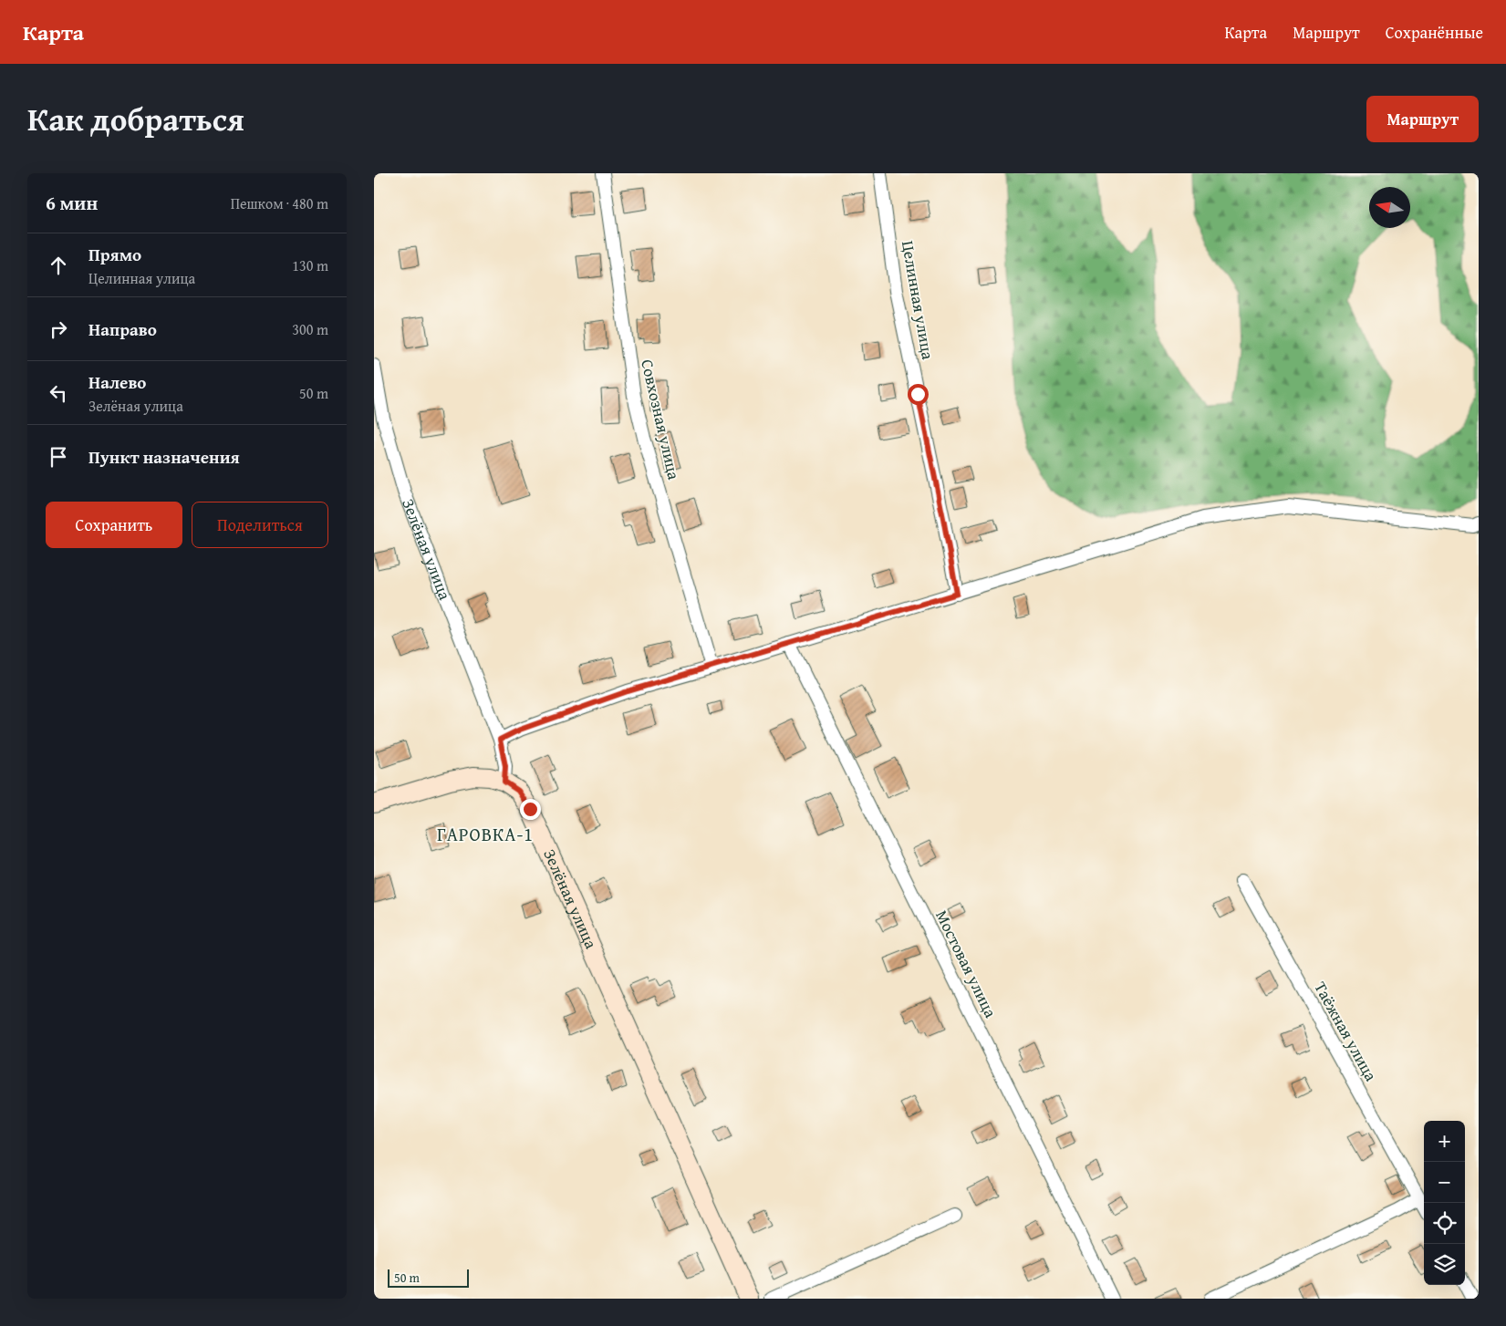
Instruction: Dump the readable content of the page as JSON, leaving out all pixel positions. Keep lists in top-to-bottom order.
{
  "streets": {
    "main road": ["Зелёная улица"],
    "street": [
      "Целинная улица",
      "Совхозная улица",
      "Мостовая улица",
      "Таёжная улица"
    ]
  },
  "districts": ["ГАРОВКА-1"],
  "scale_bar": "50 m",
  "north": "left",
  "page": {
    "header": "Карта",
    "nav": ["Карта", "Маршрут", "Сохранённые"],
    "title": "Как добраться",
    "buttons": [
      "Маршрут",
      ["Сохранить", "Поделиться"]
    ],
    "heading": ["6 мин", "Пешком · 480 m"],
    "list": [
      ["Прямо", "Целинная улица", "130 m"],
      ["Направо", "300 m"],
      ["Налево", "Зелёная улица", "50 m"],
      "Пункт назначения"
    ],
    "map_buttons": ["+", "−"],
    "scale": "50 m"
  }
}
